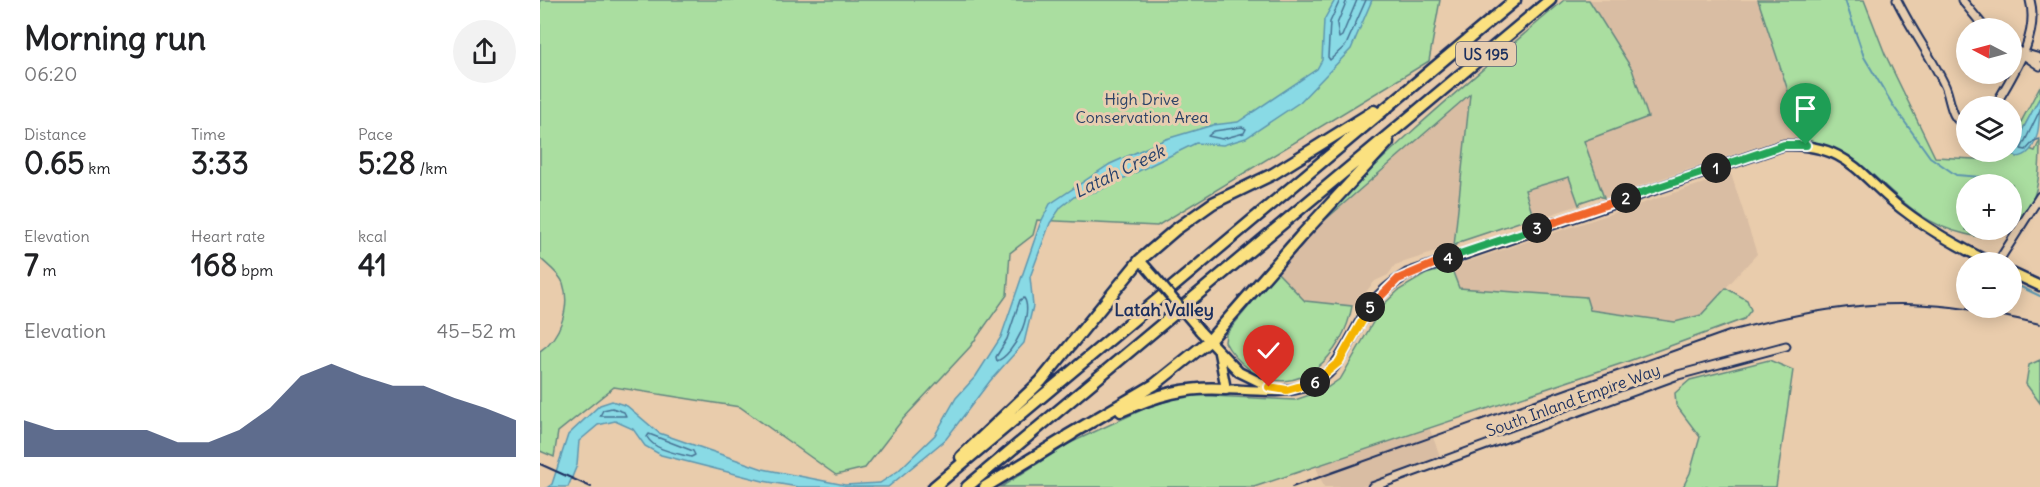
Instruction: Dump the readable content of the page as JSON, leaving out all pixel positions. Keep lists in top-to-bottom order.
{
  "streets": {
    "highway": ["US 195"],
    "street": ["South Inland Empire Way"]
  },
  "districts": ["Latah Valley"],
  "water": ["Latah Creek"],
  "parks": ["High Drive Conservation Area"],
  "north": "left",
  "page": {
    "heading": ["Morning run", "06:20"],
    "map_buttons": ["+", "−"],
    "stats": [
      ["Distance", "0.65 km"],
      ["Time", "3:33"],
      ["Pace", "5:28 /km"],
      ["Elevation", "7 m"],
      ["Heart rate", "168 bpm"],
      ["kcal", "41"]
    ],
    "pins": [
      "1",
      "2",
      "3",
      "4",
      "5",
      "6"
    ],
    "chart": ["Elevation", "45–52 m"]
  }
}
